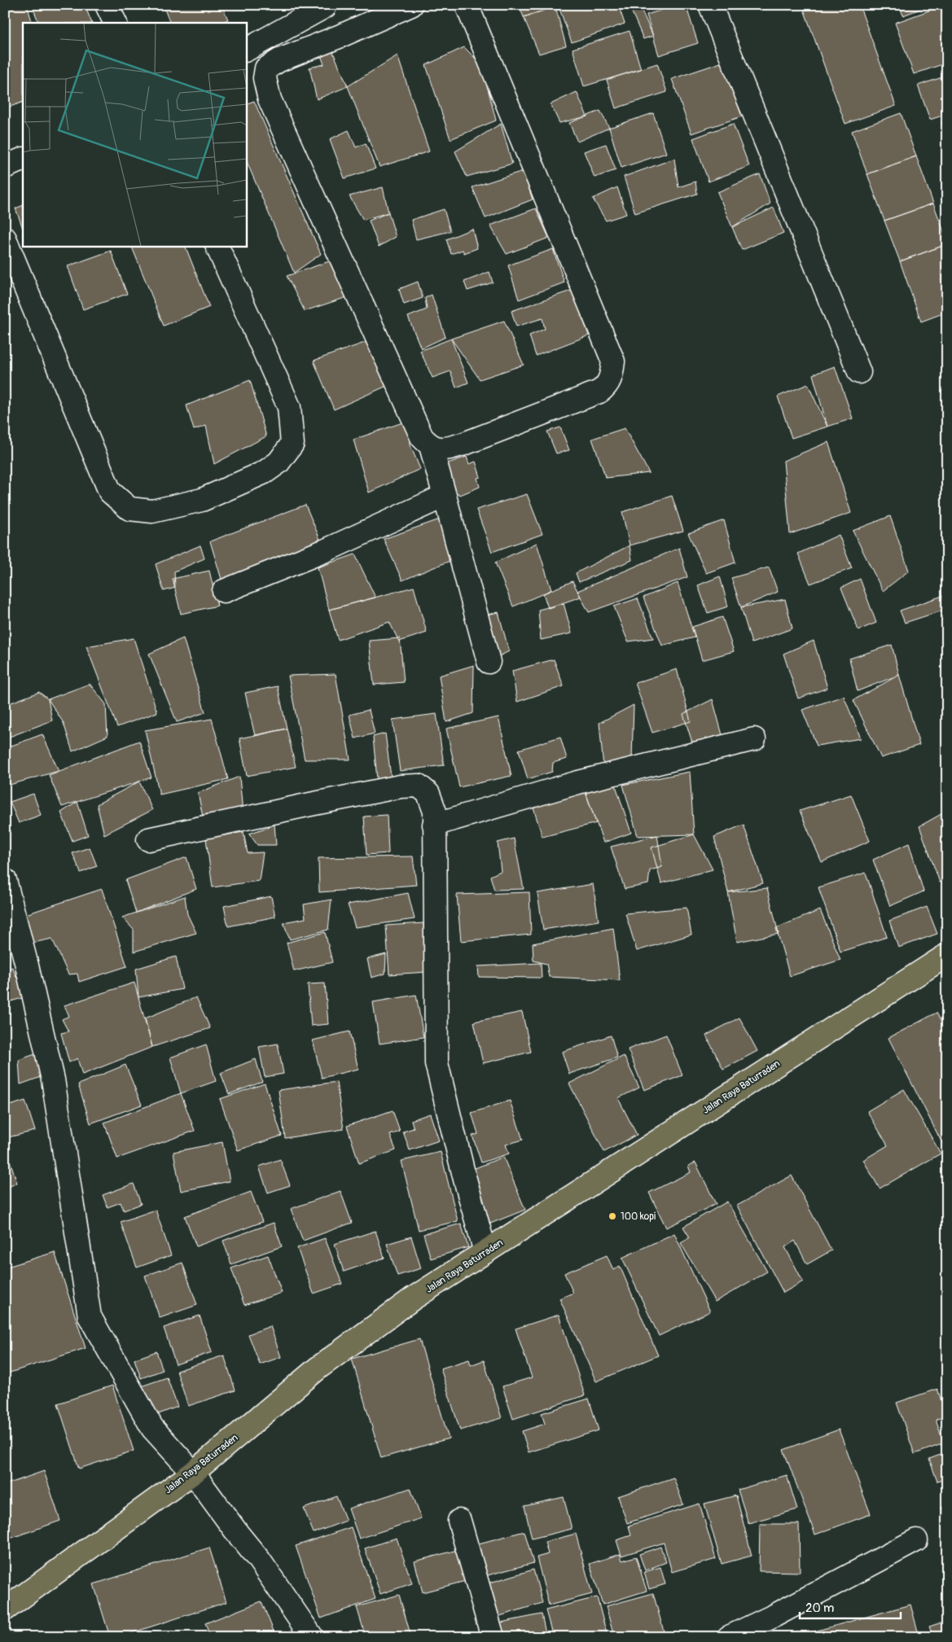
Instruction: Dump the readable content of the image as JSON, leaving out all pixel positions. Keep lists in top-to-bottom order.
{
  "streets": {
    "main road": ["Jalan Raya Baturraden"]
  },
  "places": ["100 kopi"],
  "scale_bar": "20 m"
}
